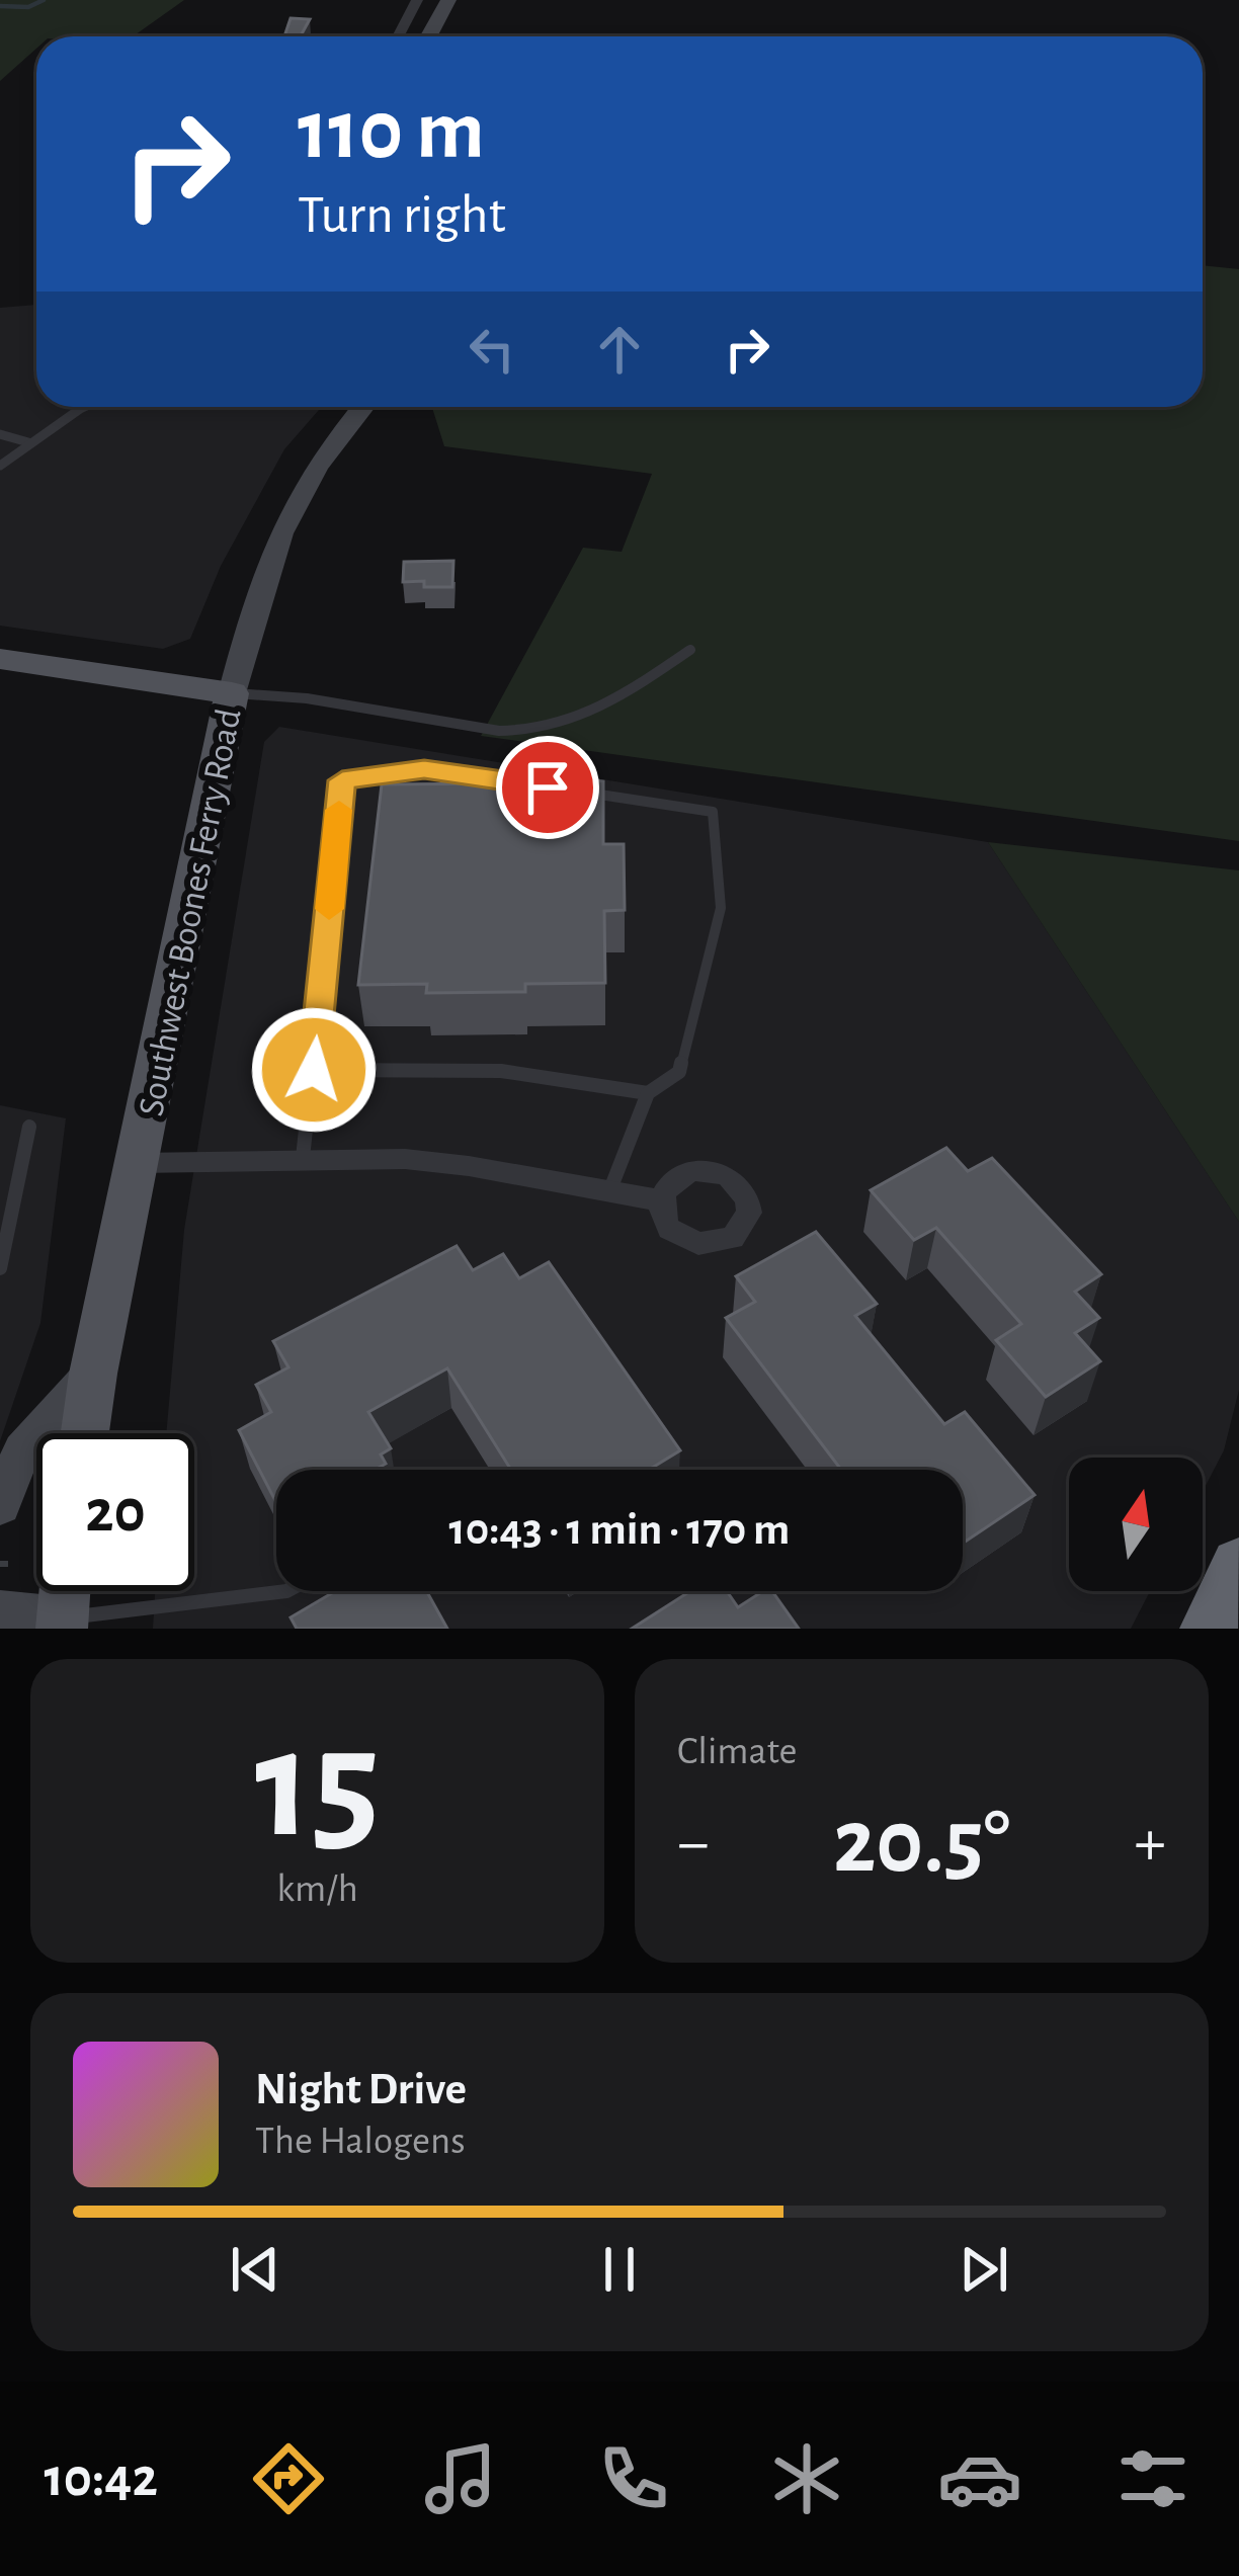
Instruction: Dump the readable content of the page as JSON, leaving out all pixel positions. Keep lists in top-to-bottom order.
{
  "streets": {
    "main road": ["Southwest Boones Ferry Road"]
  },
  "north": "top",
  "page": {
    "turn": ["110 m", "Turn right"],
    "limit": "20",
    "trip": "10:43 · 1 min · 170 m",
    "tile": [
      ["15", "km/h"],
      "Climate"
    ],
    "heat": ["−", "20.5°", "+"],
    "song": ["Night Drive", "The Halogens"],
    "tabs": "10:42"
  }
}
